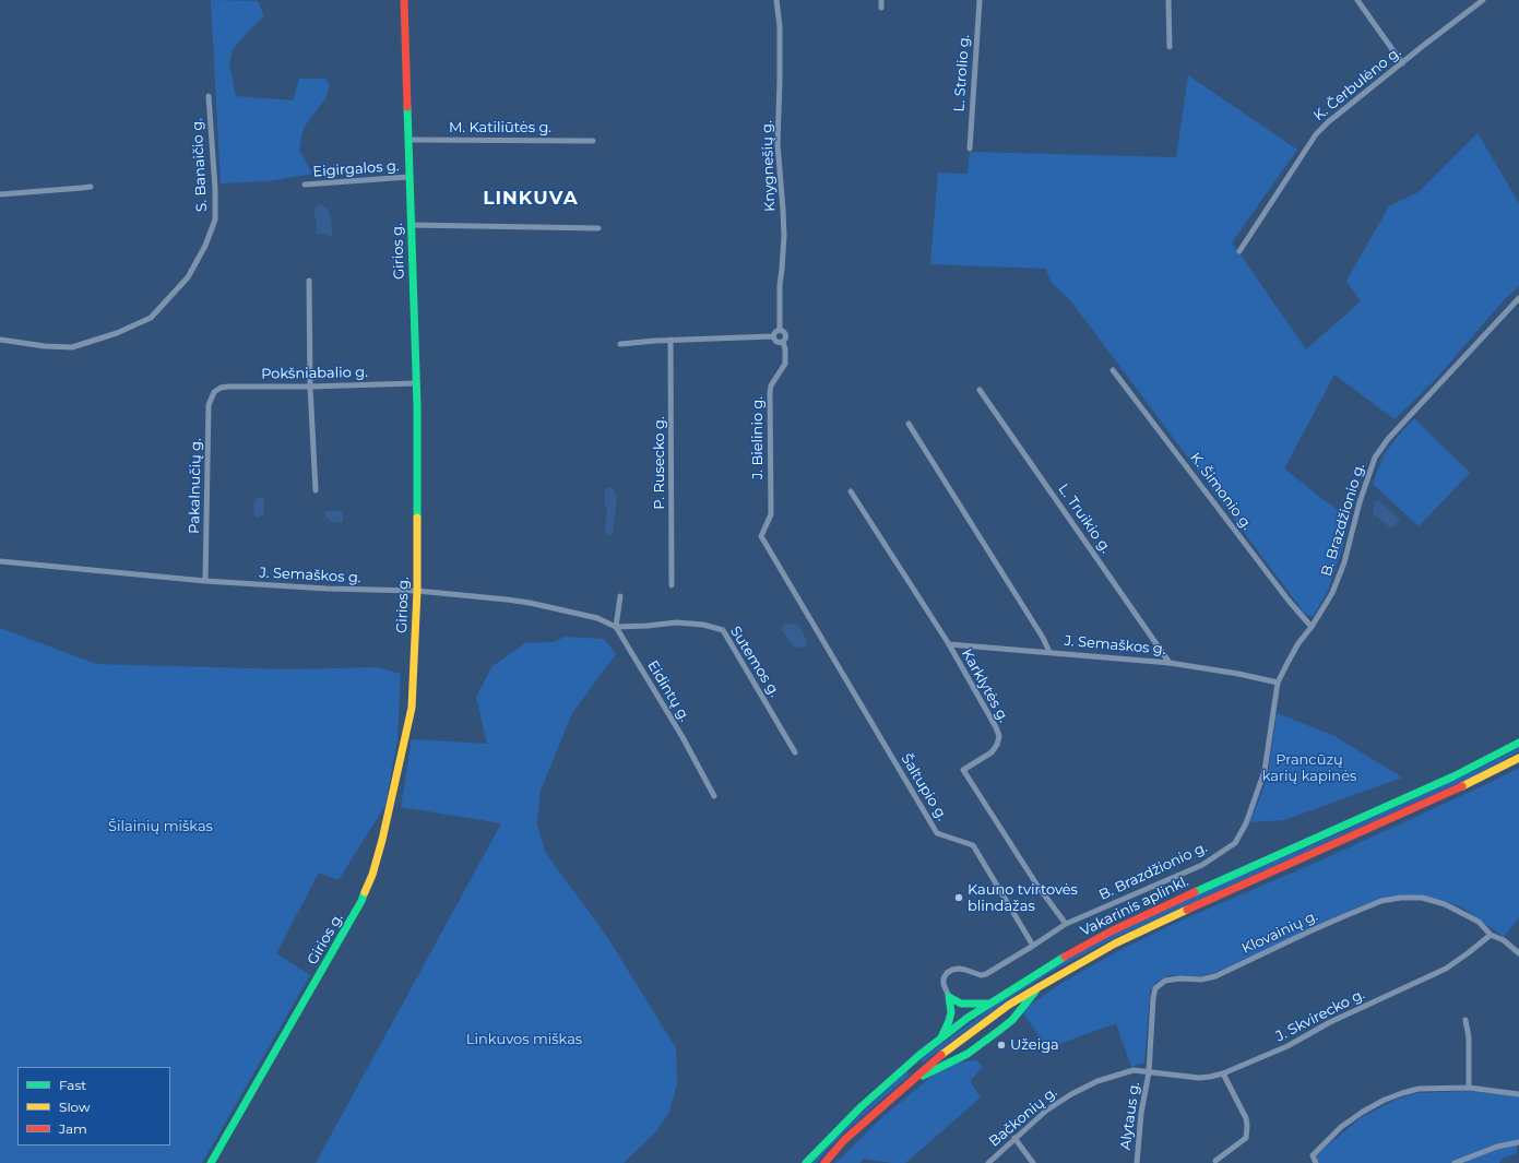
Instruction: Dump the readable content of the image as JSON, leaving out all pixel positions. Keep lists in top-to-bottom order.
{
  "streets": {
    "main road": ["Girios g.", "Vakarinis aplinkl."],
    "street": [
      "L. Strolio g.",
      "K. Čerbulėno g.",
      "M. Katiliūtės g.",
      "S. Banaičio g.",
      "Knygnešių g.",
      "Eigirgalos g.",
      "Pokšniabalio g.",
      "J. Bielinio g.",
      "P. Rusecko g.",
      "Pakalnučių g.",
      "K. Šimonio g.",
      "L. Truikio g.",
      "B. Brazdžionio g.",
      "J. Semaškos g.",
      "Sutemos g.",
      "Karklytės g.",
      "Eidintų g.",
      "Šaltupio g.",
      "Klovainių g.",
      "J. Skvirecko g.",
      "Alytaus g.",
      "Bačkonių g."
    ]
  },
  "crossings": [
    ["M. Katiliūtės g.", "Girios g."],
    ["Knygnešių g.", "J. Bielinio g."],
    ["Eigirgalos g.", "Girios g."],
    ["Girios g.", "Pokšniabalio g."],
    ["Girios g.", "J. Semaškos g."],
    ["Pokšniabalio g.", "Pakalnučių g."],
    ["J. Bielinio g.", "Šaltupio g."],
    ["Pakalnučių g.", "J. Semaškos g."],
    ["K. Šimonio g.", "B. Brazdžionio g."],
    ["L. Truikio g.", "J. Semaškos g."],
    ["B. Brazdžionio g.", "J. Semaškos g."],
    ["B. Brazdžionio g.", "Karklytės g."],
    ["B. Brazdžionio g.", "Šaltupio g."],
    ["J. Semaškos g.", "Sutemos g."],
    ["J. Semaškos g.", "Karklytės g."],
    ["J. Semaškos g.", "Eidintų g."],
    ["Sutemos g.", "Eidintų g."],
    ["Klovainių g.", "J. Skvirecko g."],
    ["Klovainių g.", "Alytaus g."],
    ["Klovainių g.", "Bačkonių g."],
    ["J. Skvirecko g.", "Alytaus g."],
    ["J. Skvirecko g.", "Bačkonių g."],
    ["Alytaus g.", "Bačkonių g."]
  ],
  "districts": ["LINKUVA"],
  "parks": ["Prancūzų karių kapinės", "Šilainių miškas", "Linkuvos miškas"],
  "places": ["Kauno tvirtovės blindažas", "Užeiga"],
  "legend": ["Fast", "Slow", "Jam"]
}
